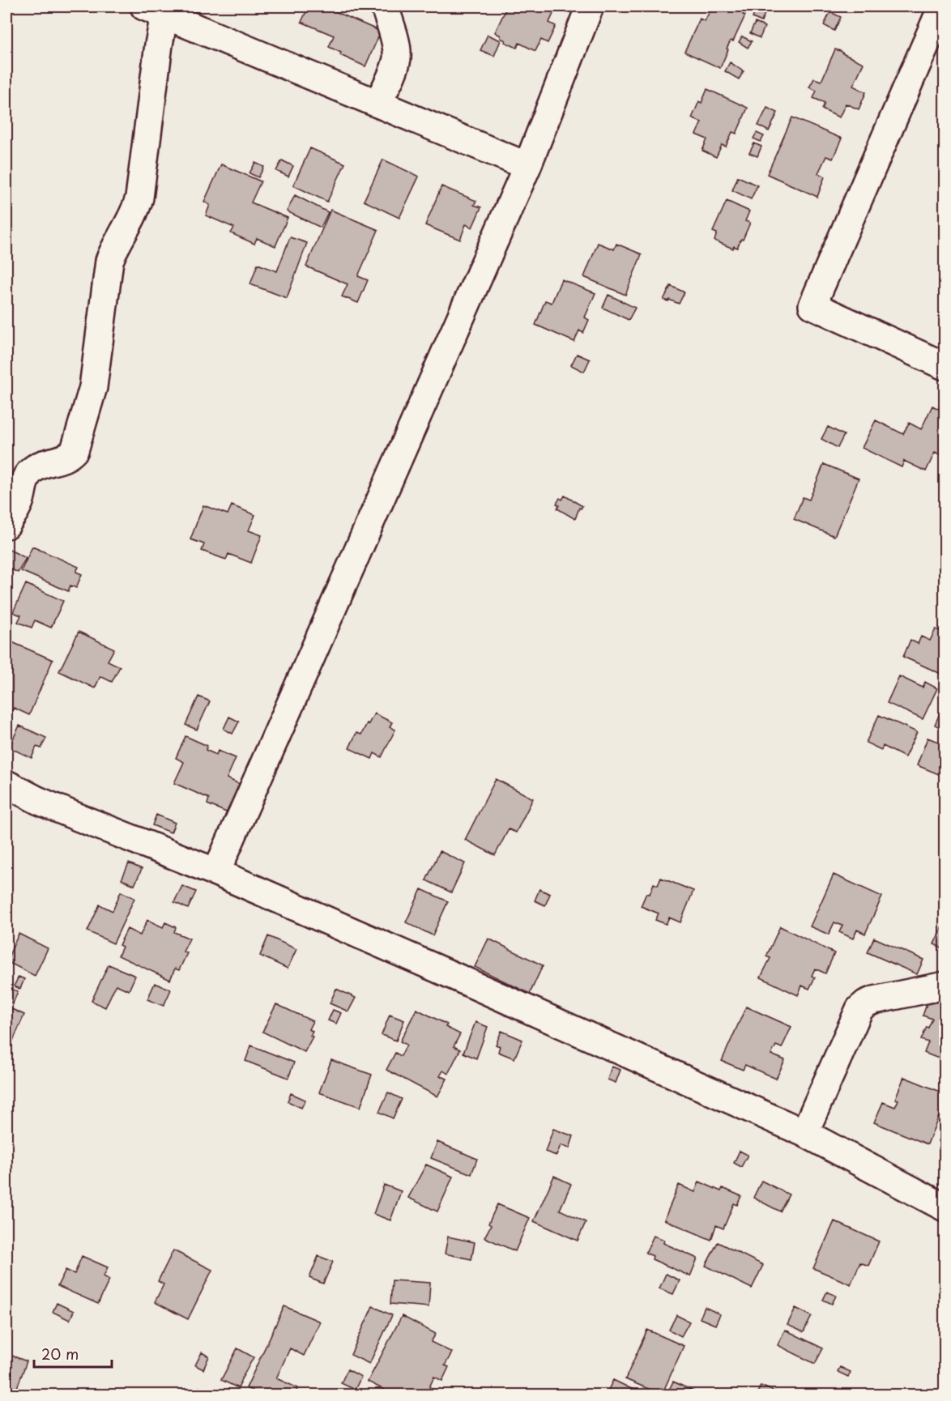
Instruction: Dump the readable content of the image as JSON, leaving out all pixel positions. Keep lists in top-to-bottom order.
{
  "scale_bar": "20 m"
}
